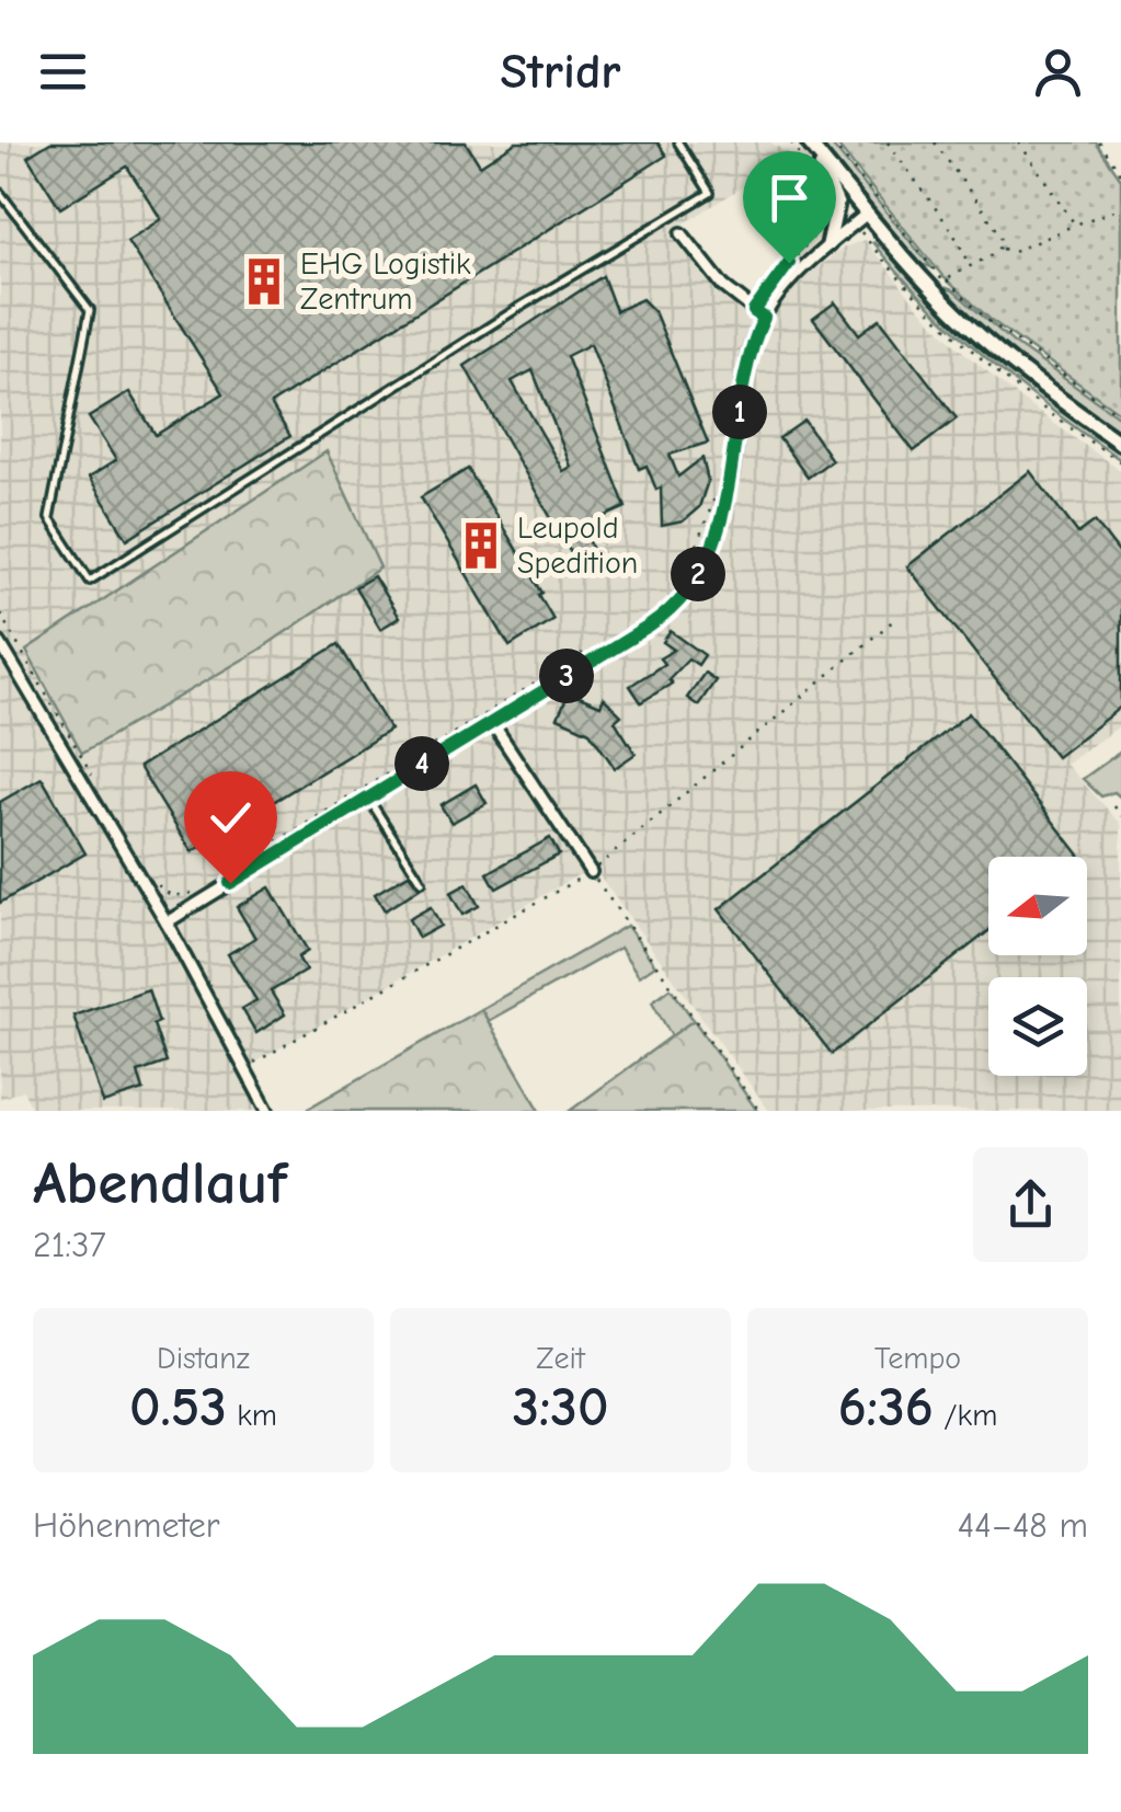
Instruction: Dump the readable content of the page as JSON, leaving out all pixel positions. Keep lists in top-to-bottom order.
{
  "places": {
    "building": ["EHG Logistik Zentrum", "Leupold Spedition"]
  },
  "north": "left",
  "page": {
    "header": "Stridr",
    "pins": [
      "1",
      "2",
      "3",
      "4"
    ],
    "heading": ["Abendlauf", "21:37"],
    "stats": [
      ["Distanz", "0.53 km"],
      ["Zeit", "3:30"],
      ["Tempo", "6:36 /km"]
    ],
    "chart": ["Höhenmeter", "44–48 m"]
  }
}
